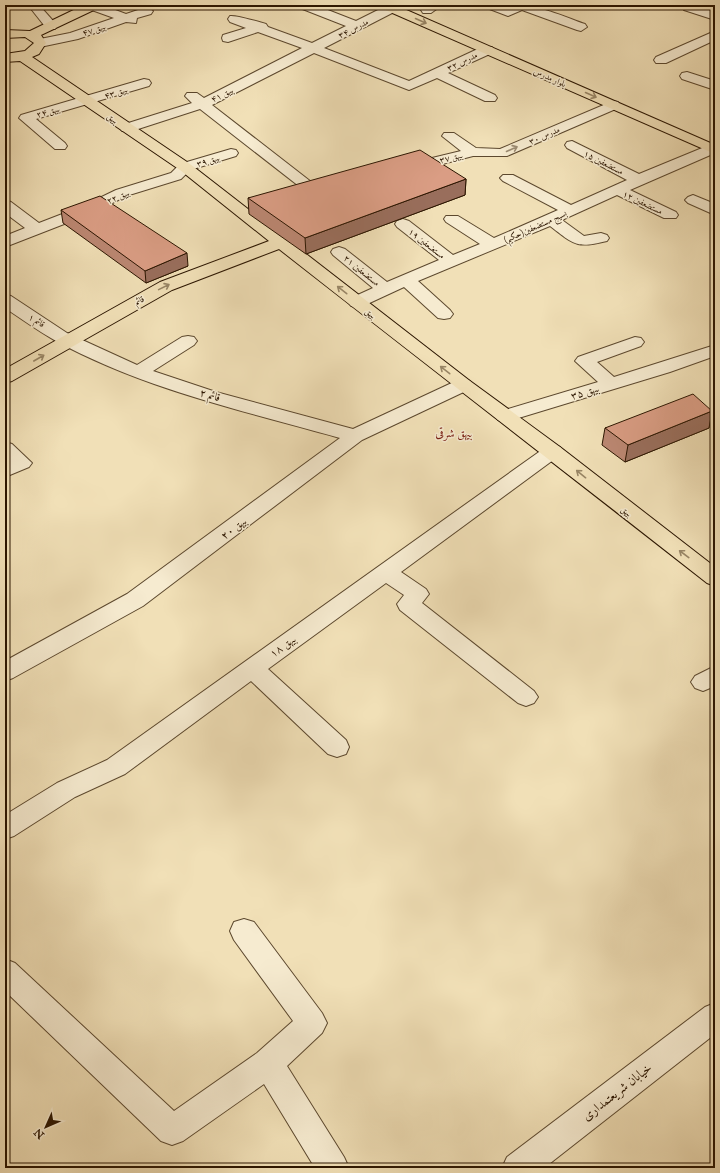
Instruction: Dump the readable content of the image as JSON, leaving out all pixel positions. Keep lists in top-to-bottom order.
{
  "streets": {
    "main road": ["بلوار مدرس", "بیهق", "قائم"],
    "street": [
      "مدرس ۳۴",
      "بیهق ۴۷",
      "مدرس ۳۲",
      "بیهق ۴۳",
      "بیهق ۴۱",
      "بیهق ۲۴",
      "مدرس ۳۰",
      "بیهق ۳۷",
      "بیهق ۳۹",
      "مستضعفین ۱۵",
      "بیهق ۲۲",
      "مستضعفین ۱۲",
      "بسیج مستضعفین(حکیم)",
      "مستضعفین ۱۹",
      "مستضعفین ۲۱",
      "قائم ۱",
      "بیهق ۳۵",
      "قائم ۲",
      "بیهق ۲۰",
      "بیهق ۱۸",
      "خیابان شریعتمداری"
    ]
  },
  "crossings": [
    ["مدرس ۳۴", "مدرس ۳۲"],
    ["مدرس ۳۴", "بلوار مدرس"],
    ["مدرس ۳۴", "بیهق ۴۱"],
    ["مدرس ۳۲", "بلوار مدرس"],
    ["مدرس ۳۲", "بیهق ۴۱"],
    ["بلوار مدرس", "مدرس ۳۰"],
    ["بلوار مدرس", "بسیج مستضعفین(حکیم)"],
    ["بیهق ۴۳", "بیهق ۲۴"],
    ["بیهق ۴۳", "بیهق"],
    ["بیهق ۴۱", "بیهق"],
    ["بیهق ۲۴", "بیهق"],
    ["بیهق", "بیهق ۳۹"],
    ["بیهق", "بیهق ۲۲"],
    ["بیهق", "بسیج مستضعفین(حکیم)"],
    ["بیهق", "قائم"],
    ["بیهق", "بیهق ۳۵"],
    ["بیهق", "بیهق ۲۰"],
    ["بیهق", "بیهق ۱۸"],
    ["مدرس ۳۰", "بیهق ۳۷"],
    ["بیهق ۳۹", "بیهق ۲۲"],
    ["مستضعفین ۱۵", "بسیج مستضعفین(حکیم)"],
    ["مستضعفین ۱۲", "بسیج مستضعفین(حکیم)"],
    ["بسیج مستضعفین(حکیم)", "مستضعفین ۱۹"],
    ["بسیج مستضعفین(حکیم)", "مستضعفین ۲۱"],
    ["قائم", "قائم ۱"],
    ["قائم", "قائم ۲"],
    ["قائم ۱", "قائم ۲"],
    ["قائم ۲", "بیهق ۲۰"]
  ],
  "one_way": ["بیهق", "مدرس ۳۰", "قائم"],
  "districts": ["بیهق شرقی"],
  "north": "bottom left"
}
